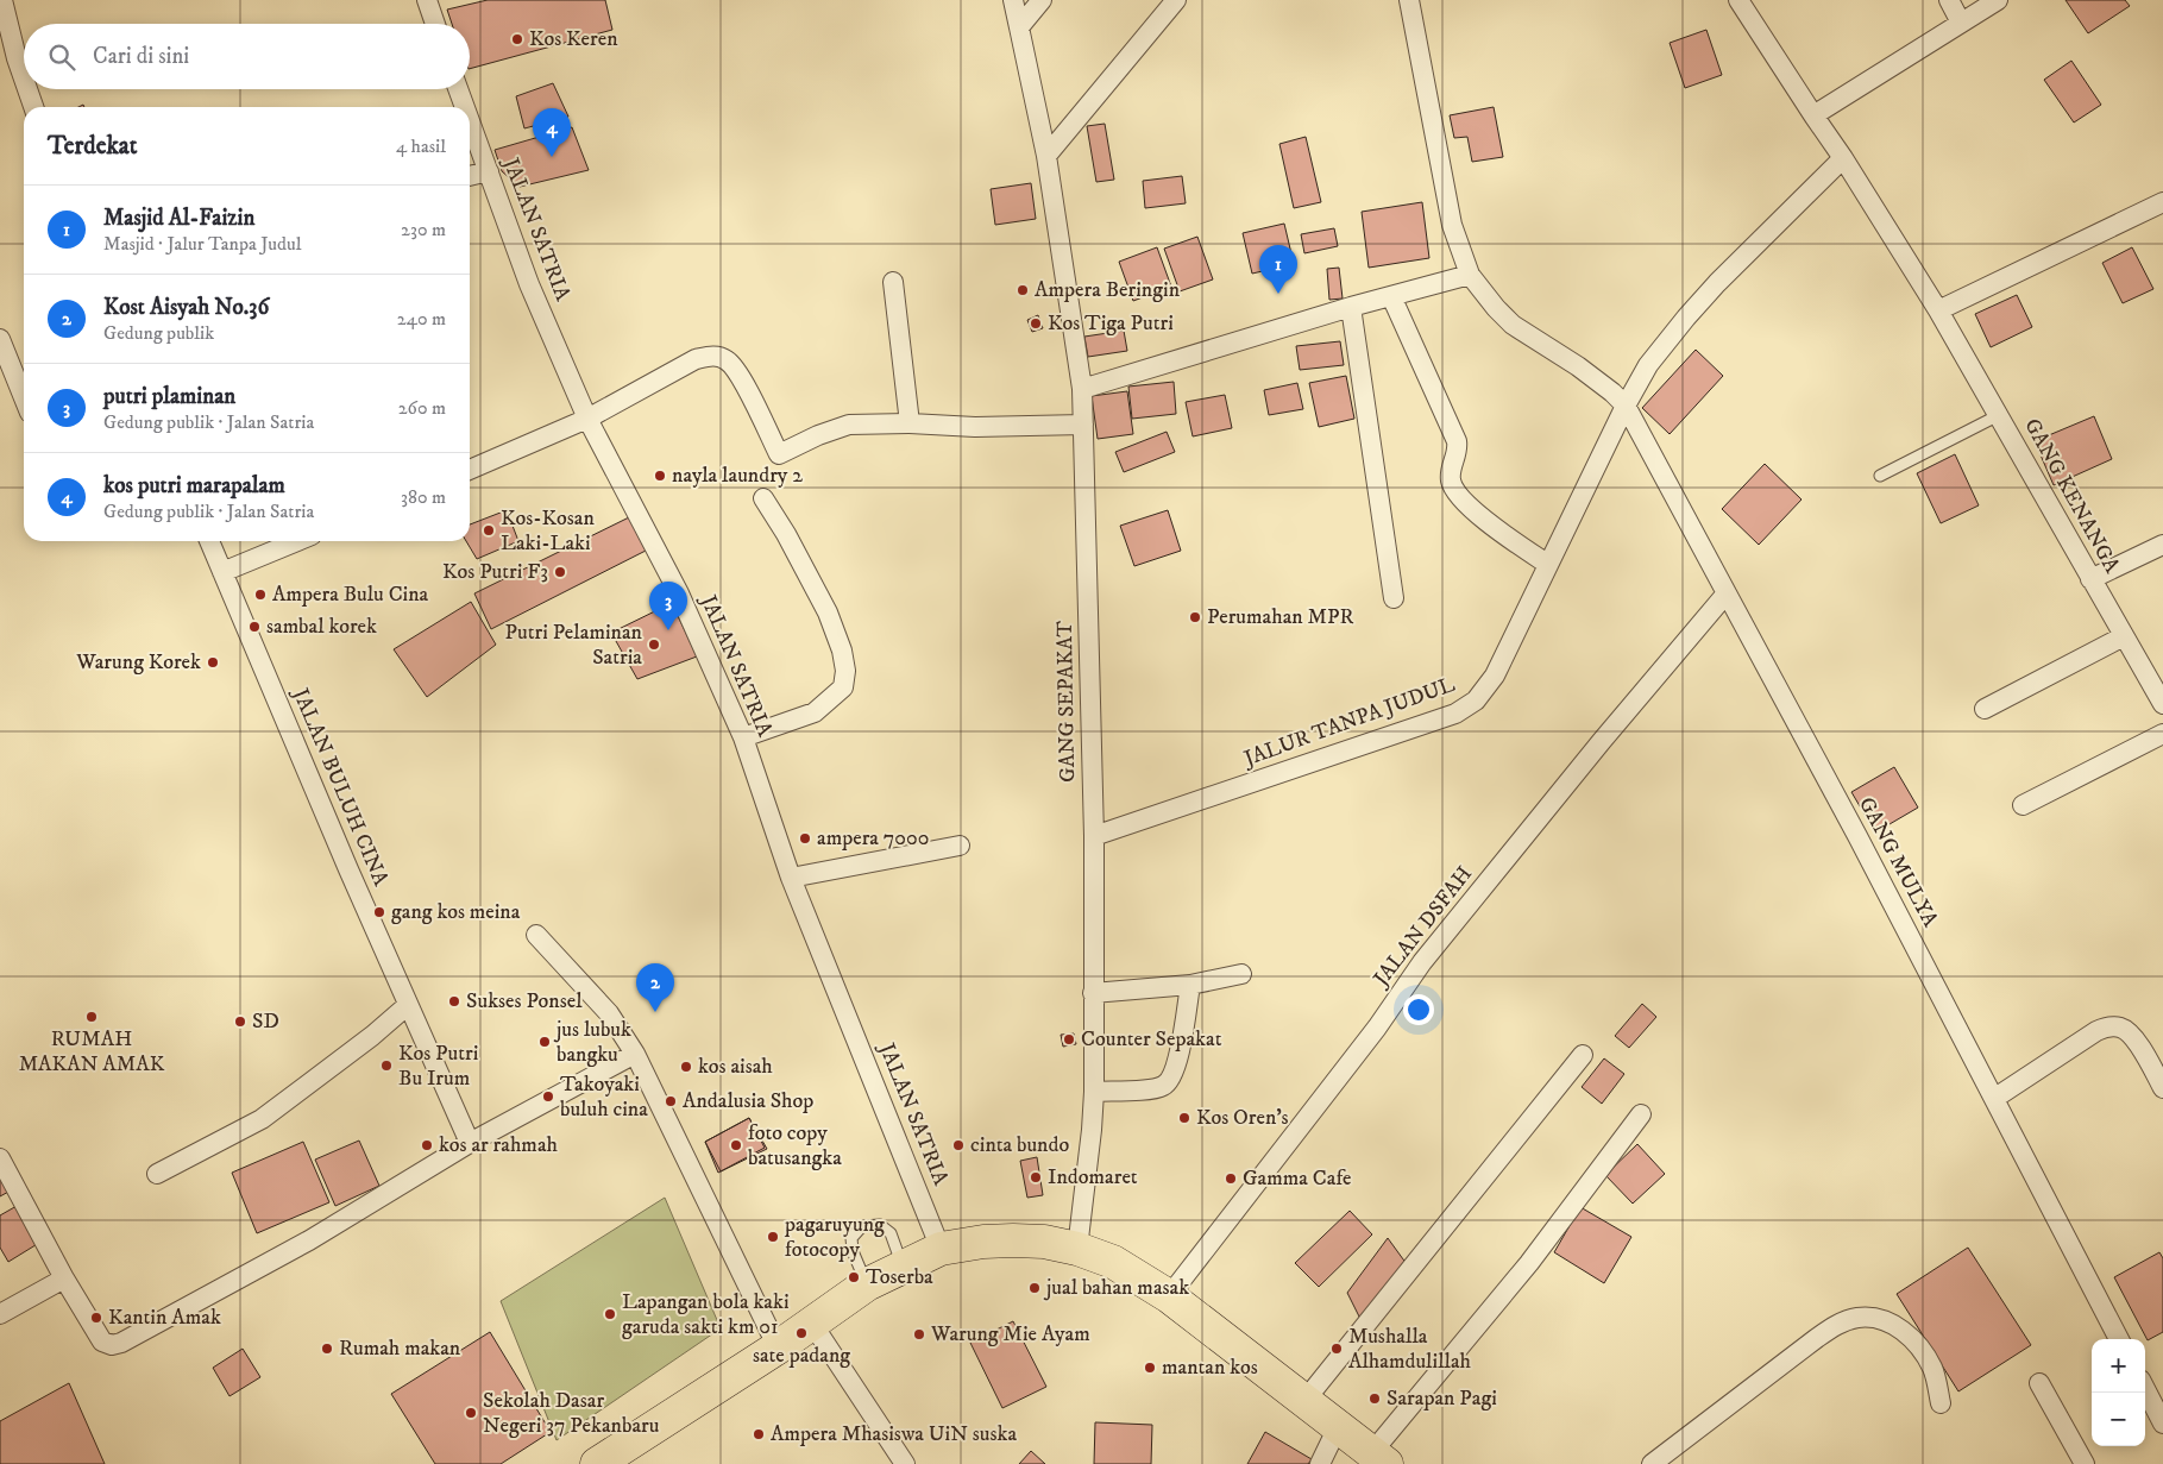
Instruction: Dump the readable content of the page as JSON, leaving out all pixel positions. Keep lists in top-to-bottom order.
{
  "streets": {
    "street": [
      "JALAN SATRIA",
      "GANG KENANGA",
      "GANG SEPAKAT",
      "JALUR TANPA JUDUL",
      "JALAN BULUH CINA",
      "GANG MULYA",
      "JALAN DSFAH"
    ]
  },
  "crossings": [
    ["GANG KENANGA", "JALUR TANPA JUDUL"],
    ["GANG SEPAKAT", "JALUR TANPA JUDUL"],
    ["JALUR TANPA JUDUL", "GANG MULYA"],
    ["GANG MULYA", "JALAN DSFAH"]
  ],
  "places": [
    "Kos Keren",
    "Ampera Beringin",
    "Kos Tiga Putri",
    "nayla laundry 2",
    "Kos-Kosan Laki-Laki",
    "Kos Putri F3",
    "Ampera Bulu Cina",
    "Perumahan MPR",
    "sambal korek",
    "Putri Pelaminan Satria",
    "Warung Korek",
    "ampera 7000",
    "gang kos meina",
    "Sukses Ponsel",
    "RUMAH MAKAN AMAK",
    "SD",
    "Counter Sepakat",
    "jus lubuk bangku",
    "Kos Putri Bu Irum",
    "kos aisah",
    "Takoyaki buluh cina",
    "Andalusia Shop",
    "Kos Oren's",
    "kos ar rahmah",
    "foto copy batusangka",
    "cinta bundo",
    "Indomaret",
    "Gamma Cafe",
    "pagaruyung fotocopy",
    "Toserba",
    "jual bahan masak",
    "Lapangan bola kaki garuda sakti km 01",
    "Kantin Amak",
    "sate padang",
    "Warung Mie Ayam",
    "Rumah makan",
    "Mushalla Alhamdulillah",
    "mantan kos",
    "Sarapan Pagi",
    "Sekolah Dasar Negeri 37 Pekanbaru",
    "Ampera Mhasiswa UiN suska"
  ],
  "page": {
    "search": "Cari di sini",
    "heading": ["Terdekat", "4 hasil"],
    "pins": [
      "4",
      "1",
      "3",
      "2"
    ],
    "list": [
      {
        "mark": "1",
        "name": "Masjid Al-Faizin",
        "note": "Masjid · Jalur Tanpa Judul",
        "value": "230 m"
      },
      {
        "mark": "2",
        "name": "Kost Aisyah No.36",
        "note": "Gedung publik",
        "value": "240 m"
      },
      {
        "mark": "3",
        "name": "putri plaminan",
        "note": "Gedung publik · Jalan Satria",
        "value": "260 m"
      },
      {
        "mark": "4",
        "name": "kos putri marapalam",
        "note": "Gedung publik · Jalan Satria",
        "value": "380 m"
      }
    ],
    "map_buttons": ["+", "−"]
  }
}
